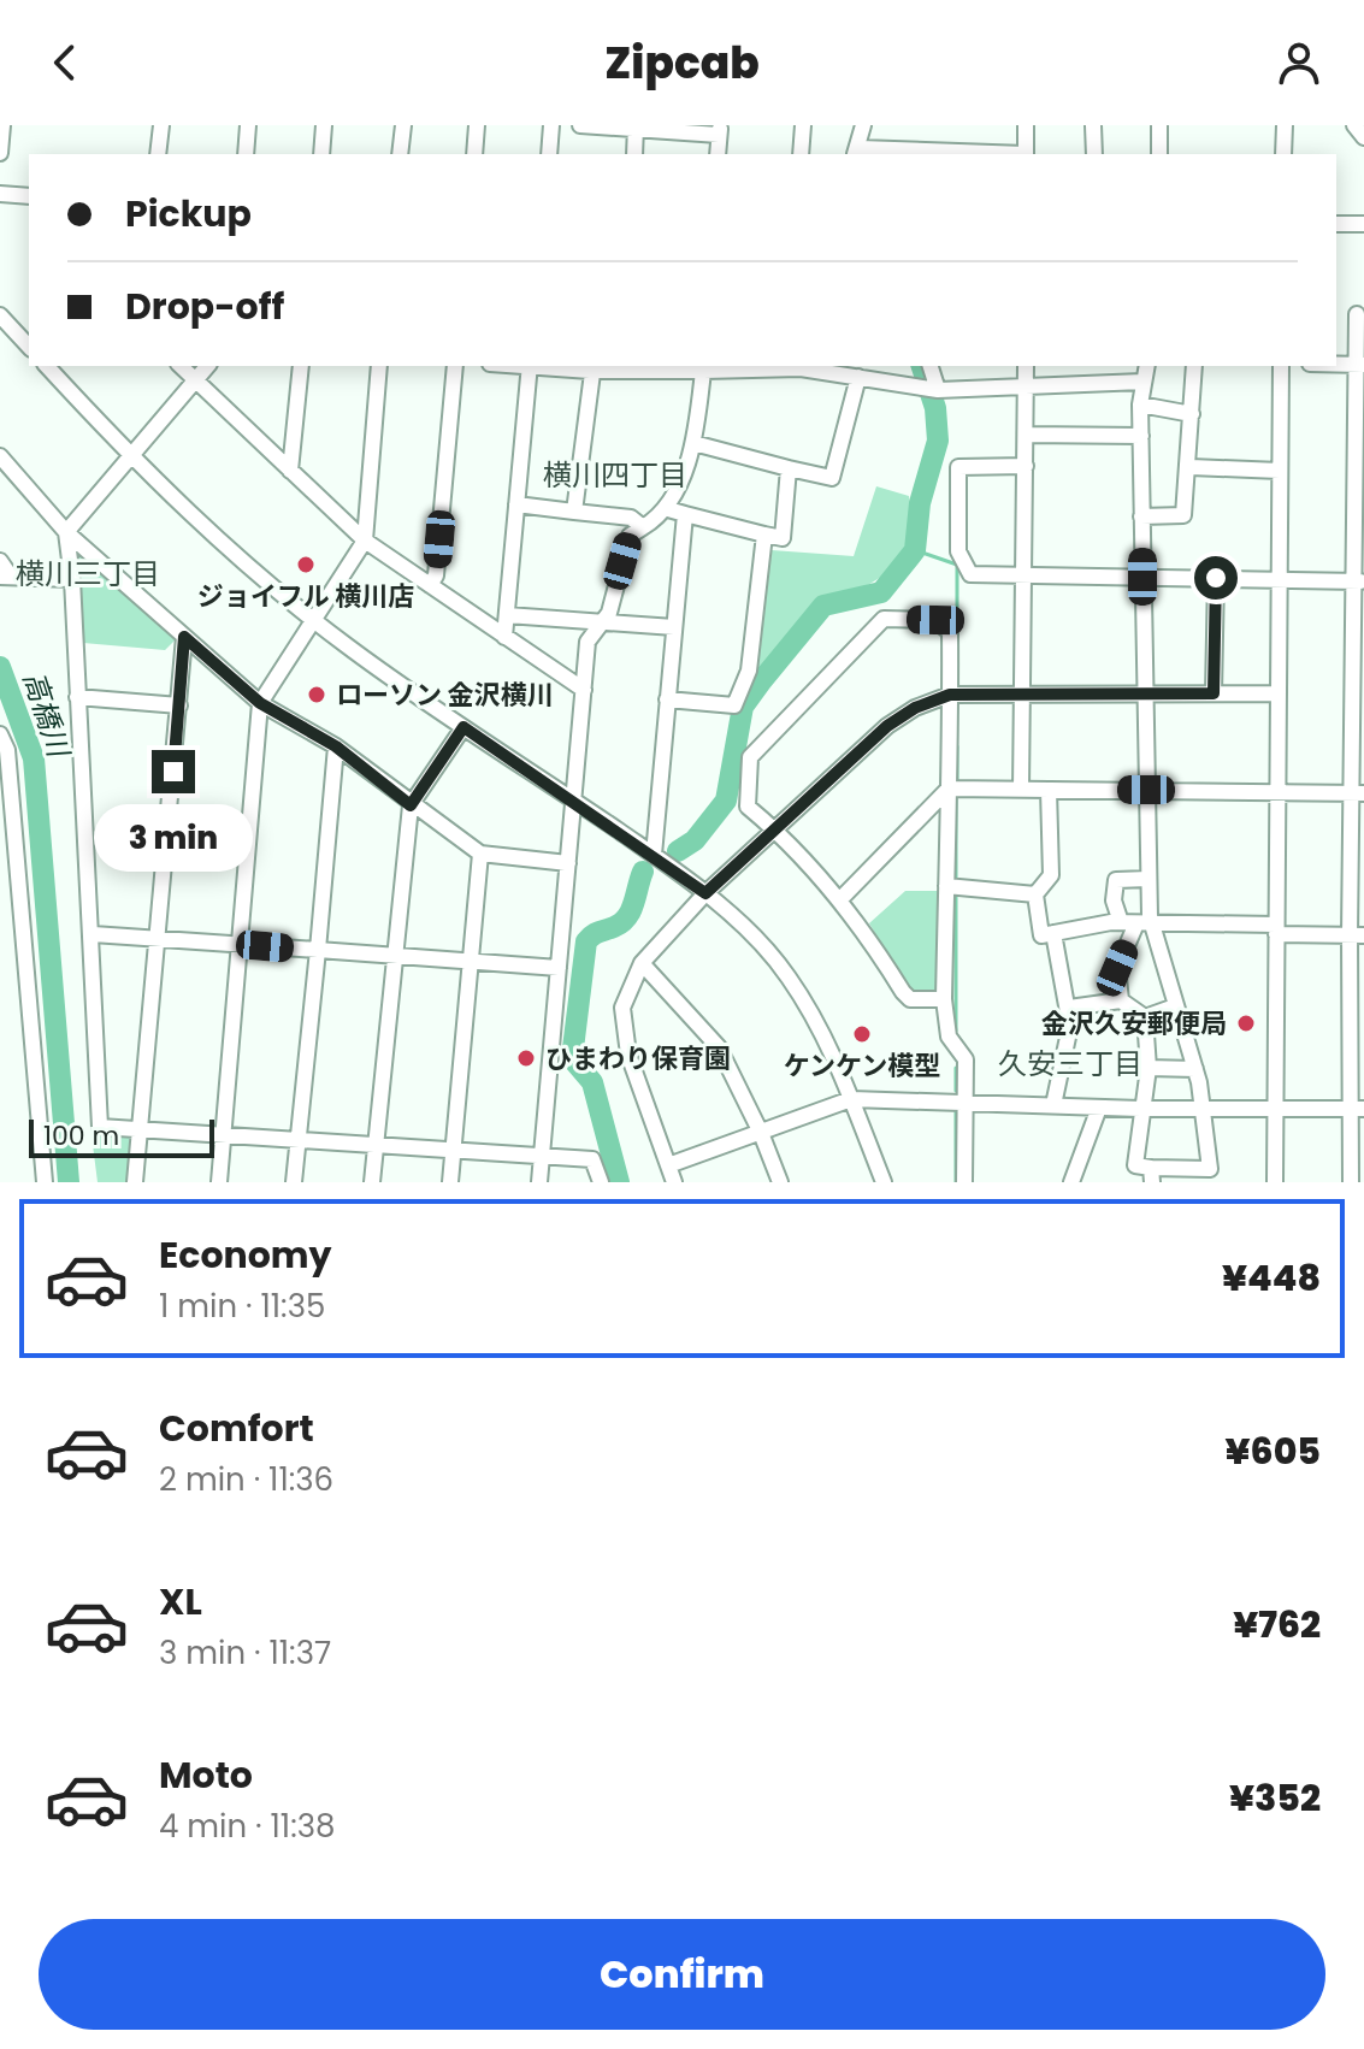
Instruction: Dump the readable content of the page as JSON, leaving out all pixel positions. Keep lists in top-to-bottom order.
{
  "districts": ["横川四丁目", "横川三丁目", "久安三丁目"],
  "water": ["高橋川"],
  "places": [
    "ジョイフル 横川店",
    "ローソン 金沢横川",
    "金沢久安郵便局",
    "ケンケン模型",
    "ひまわり保育園"
  ],
  "scale_bar": "100 m",
  "page": {
    "header": "Zipcab",
    "banner": ["Pickup", "Drop-off"],
    "bubble": "3 min",
    "scale": "100 m",
    "list": [
      {
        "name": "Economy",
        "note": "1 min · 11:35",
        "value": "¥448"
      },
      {
        "name": "Comfort",
        "note": "2 min · 11:36",
        "value": "¥605"
      },
      {
        "name": "XL",
        "note": "3 min · 11:37",
        "value": "¥762"
      },
      {
        "name": "Moto",
        "note": "4 min · 11:38",
        "value": "¥352"
      }
    ],
    "buttons": "Confirm"
  }
}
